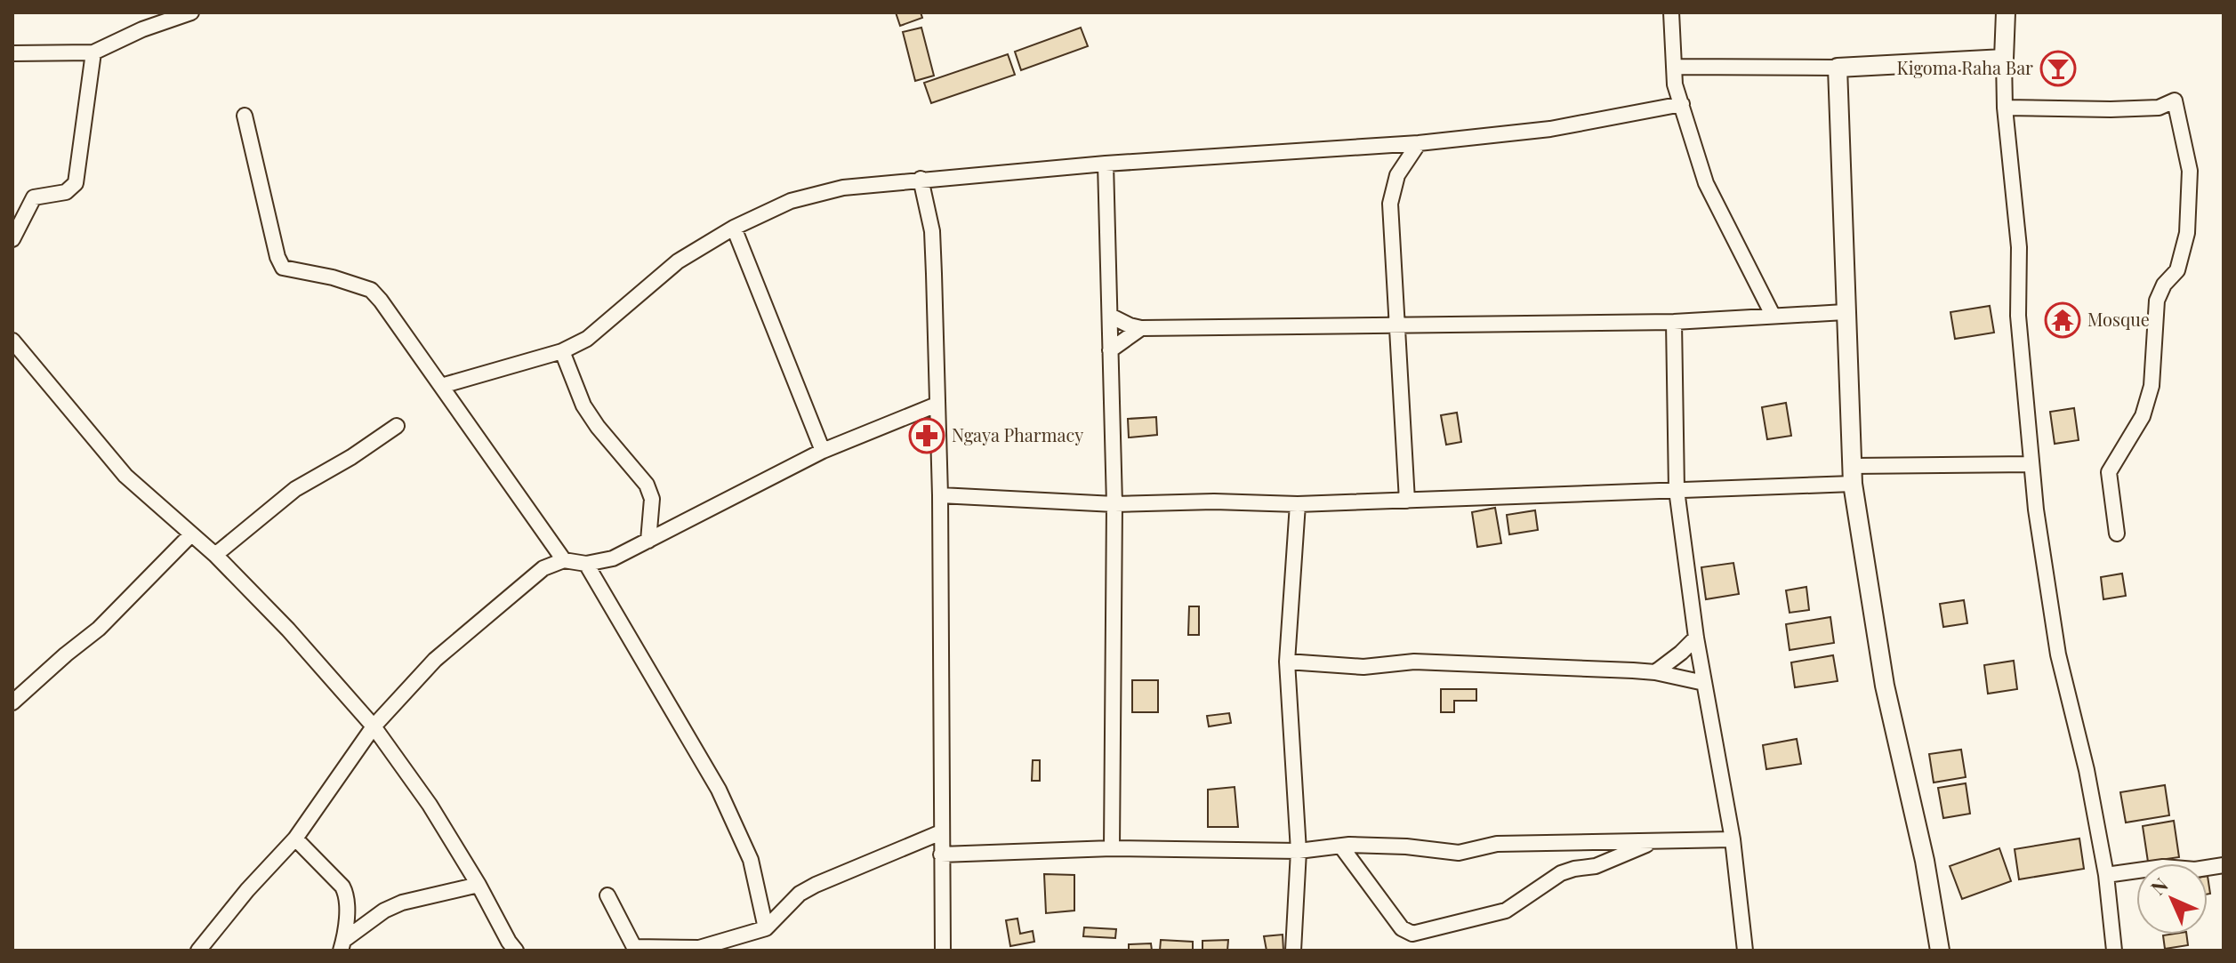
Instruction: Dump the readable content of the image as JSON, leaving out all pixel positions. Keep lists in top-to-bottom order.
{
  "places": {
    "bar": ["Kigoma Raha Bar"],
    "temple": ["Mosque"],
    "pharmacy": ["Ngaya Pharmacy"]
  },
  "north": "top left"
}
